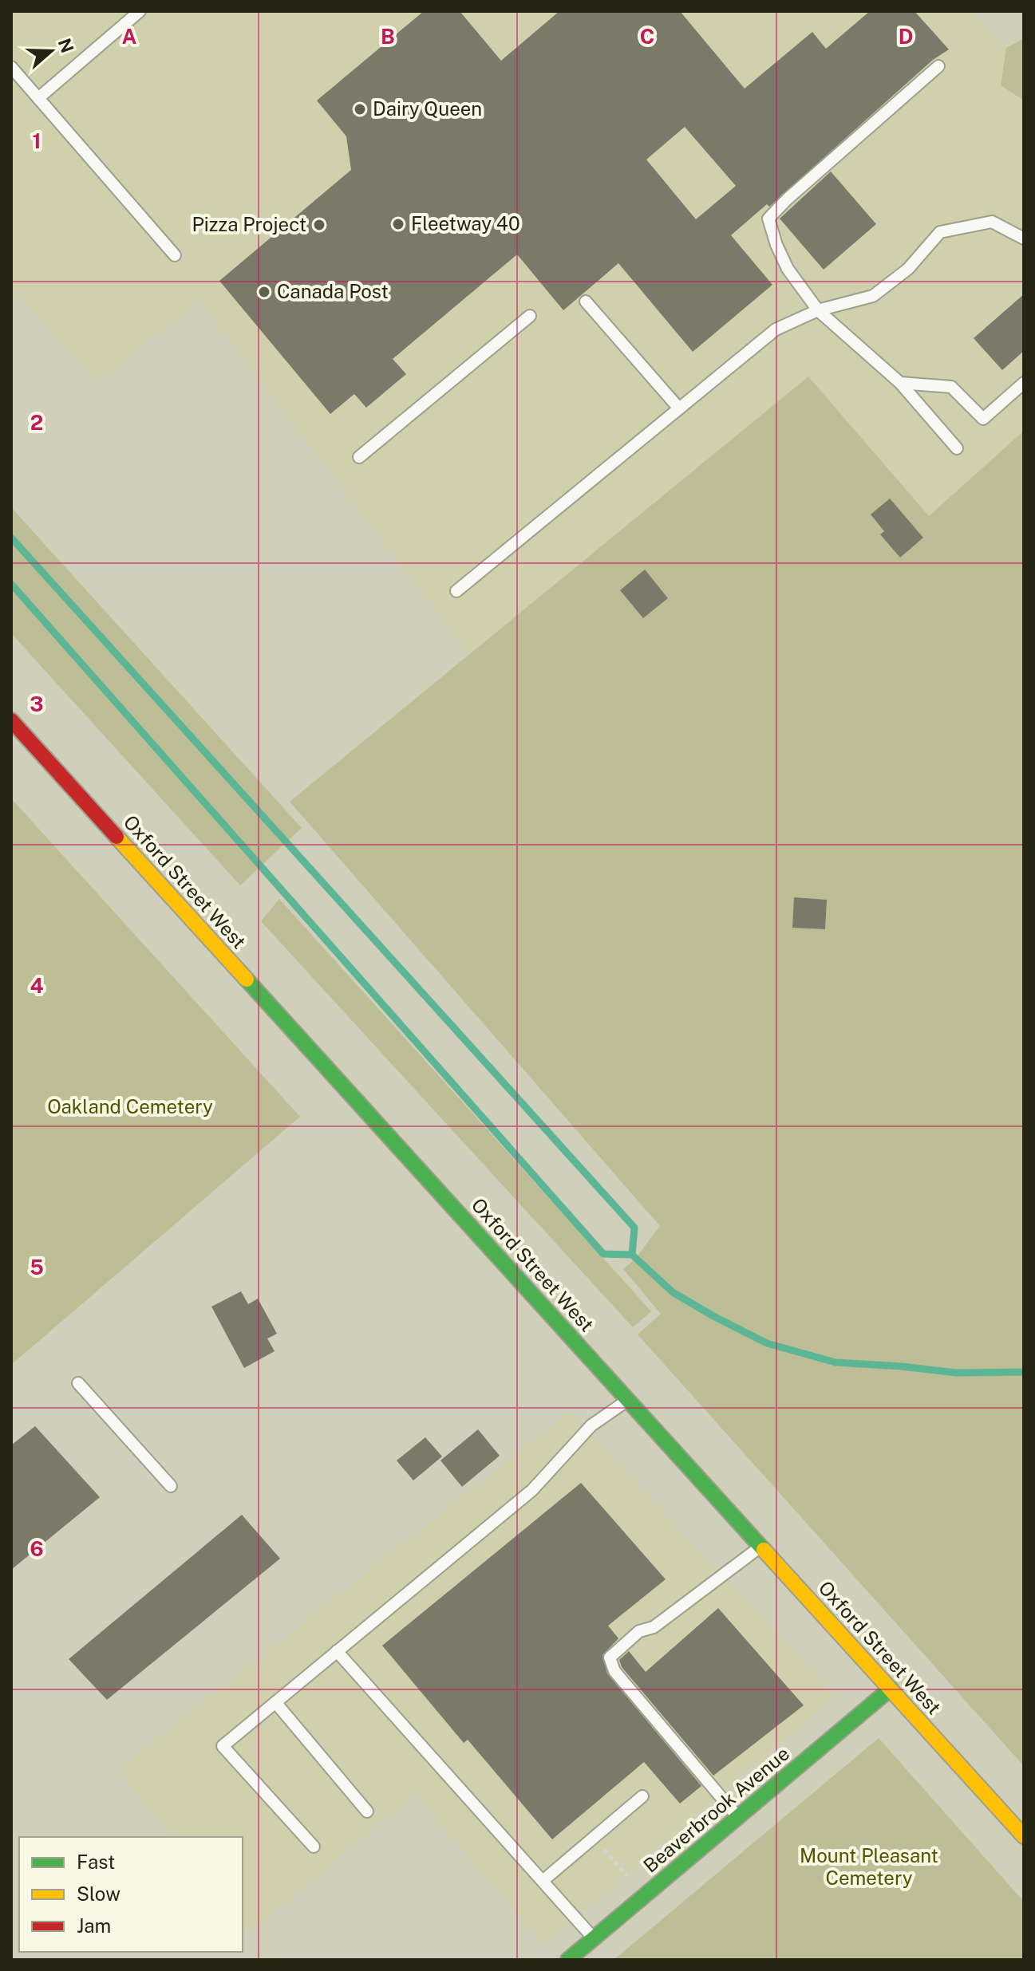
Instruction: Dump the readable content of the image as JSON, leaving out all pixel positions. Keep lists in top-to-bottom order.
{
  "streets": {
    "main road": ["Oxford Street West", "Beaverbrook Avenue"]
  },
  "crossings": [
    ["Oxford Street West", "Beaverbrook Avenue"]
  ],
  "parks": ["Oakland Cemetery", "Mount Pleasant Cemetery"],
  "places": [
    "Dairy Queen",
    "Fleetway 40",
    "Pizza Project",
    "Canada Post"
  ],
  "legend": ["Fast", "Slow", "Jam"],
  "north": "right",
  "grid": {
    "columns": [
      "A",
      "B",
      "C",
      "D"
    ],
    "rows": [
      "1",
      "2",
      "3",
      "4",
      "5",
      "6"
    ]
  }
}
